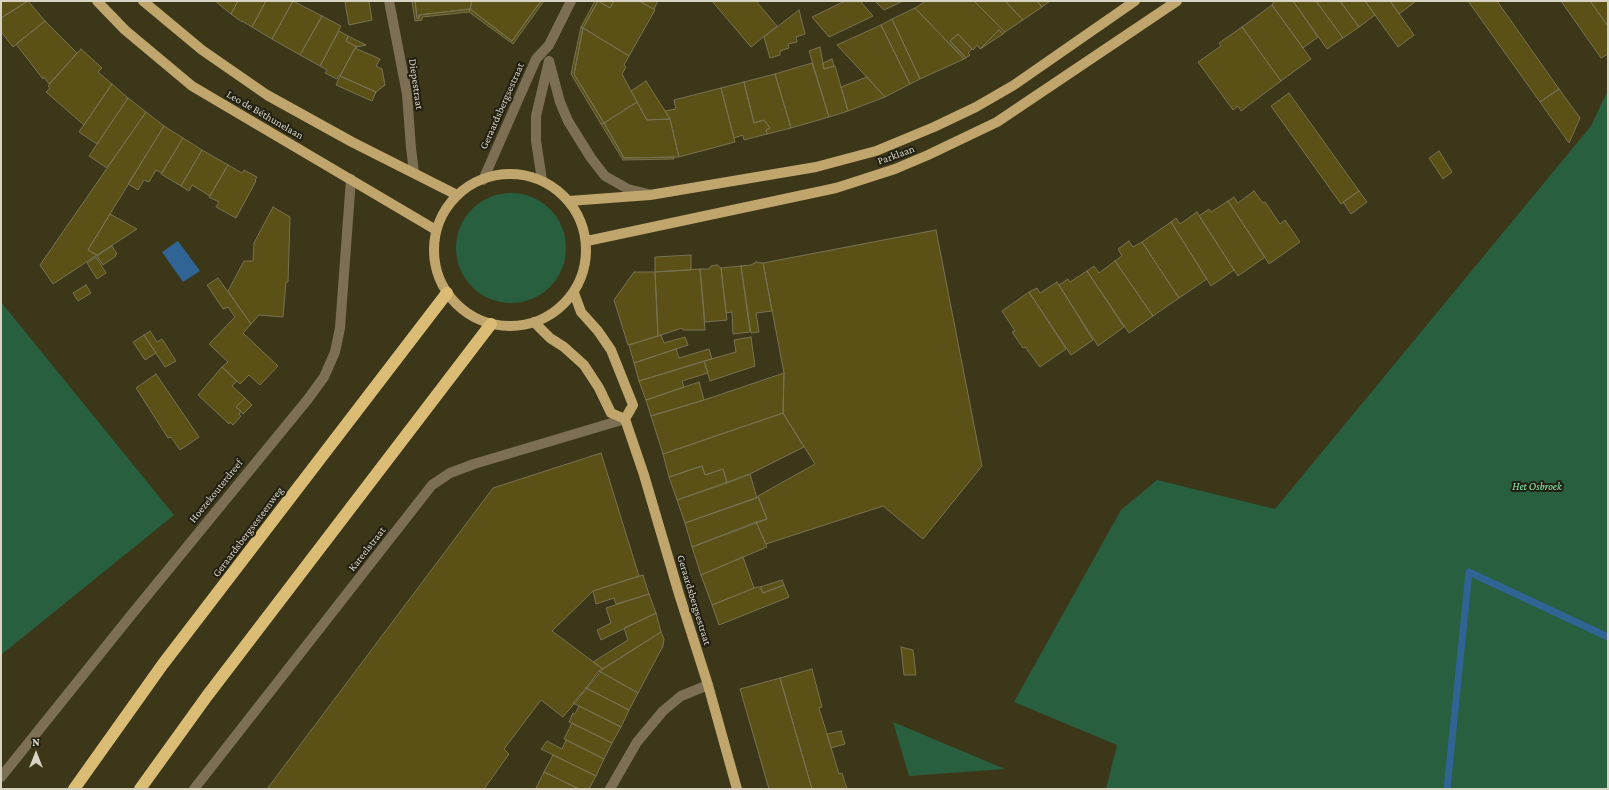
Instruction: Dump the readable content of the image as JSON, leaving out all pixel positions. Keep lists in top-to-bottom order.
{
  "streets": {
    "highway": ["Geraardsbergsesteenweg"],
    "main road": ["Geraardsbergsestraat", "Leo de Béthunelaan", "Parklaan"],
    "street": ["Diepestraat", "Hoezekouterdreef", "Kareelstraat"]
  },
  "crossings": [
    ["Diepestraat", "Leo de Béthunelaan"],
    ["Geraardsbergsestraat", "Parklaan"],
    ["Geraardsbergsestraat", "Kareelstraat"],
    ["Leo de Béthunelaan", "Hoezekouterdreef"]
  ],
  "parks": ["Het Osbroek"],
  "north": "top"
}
